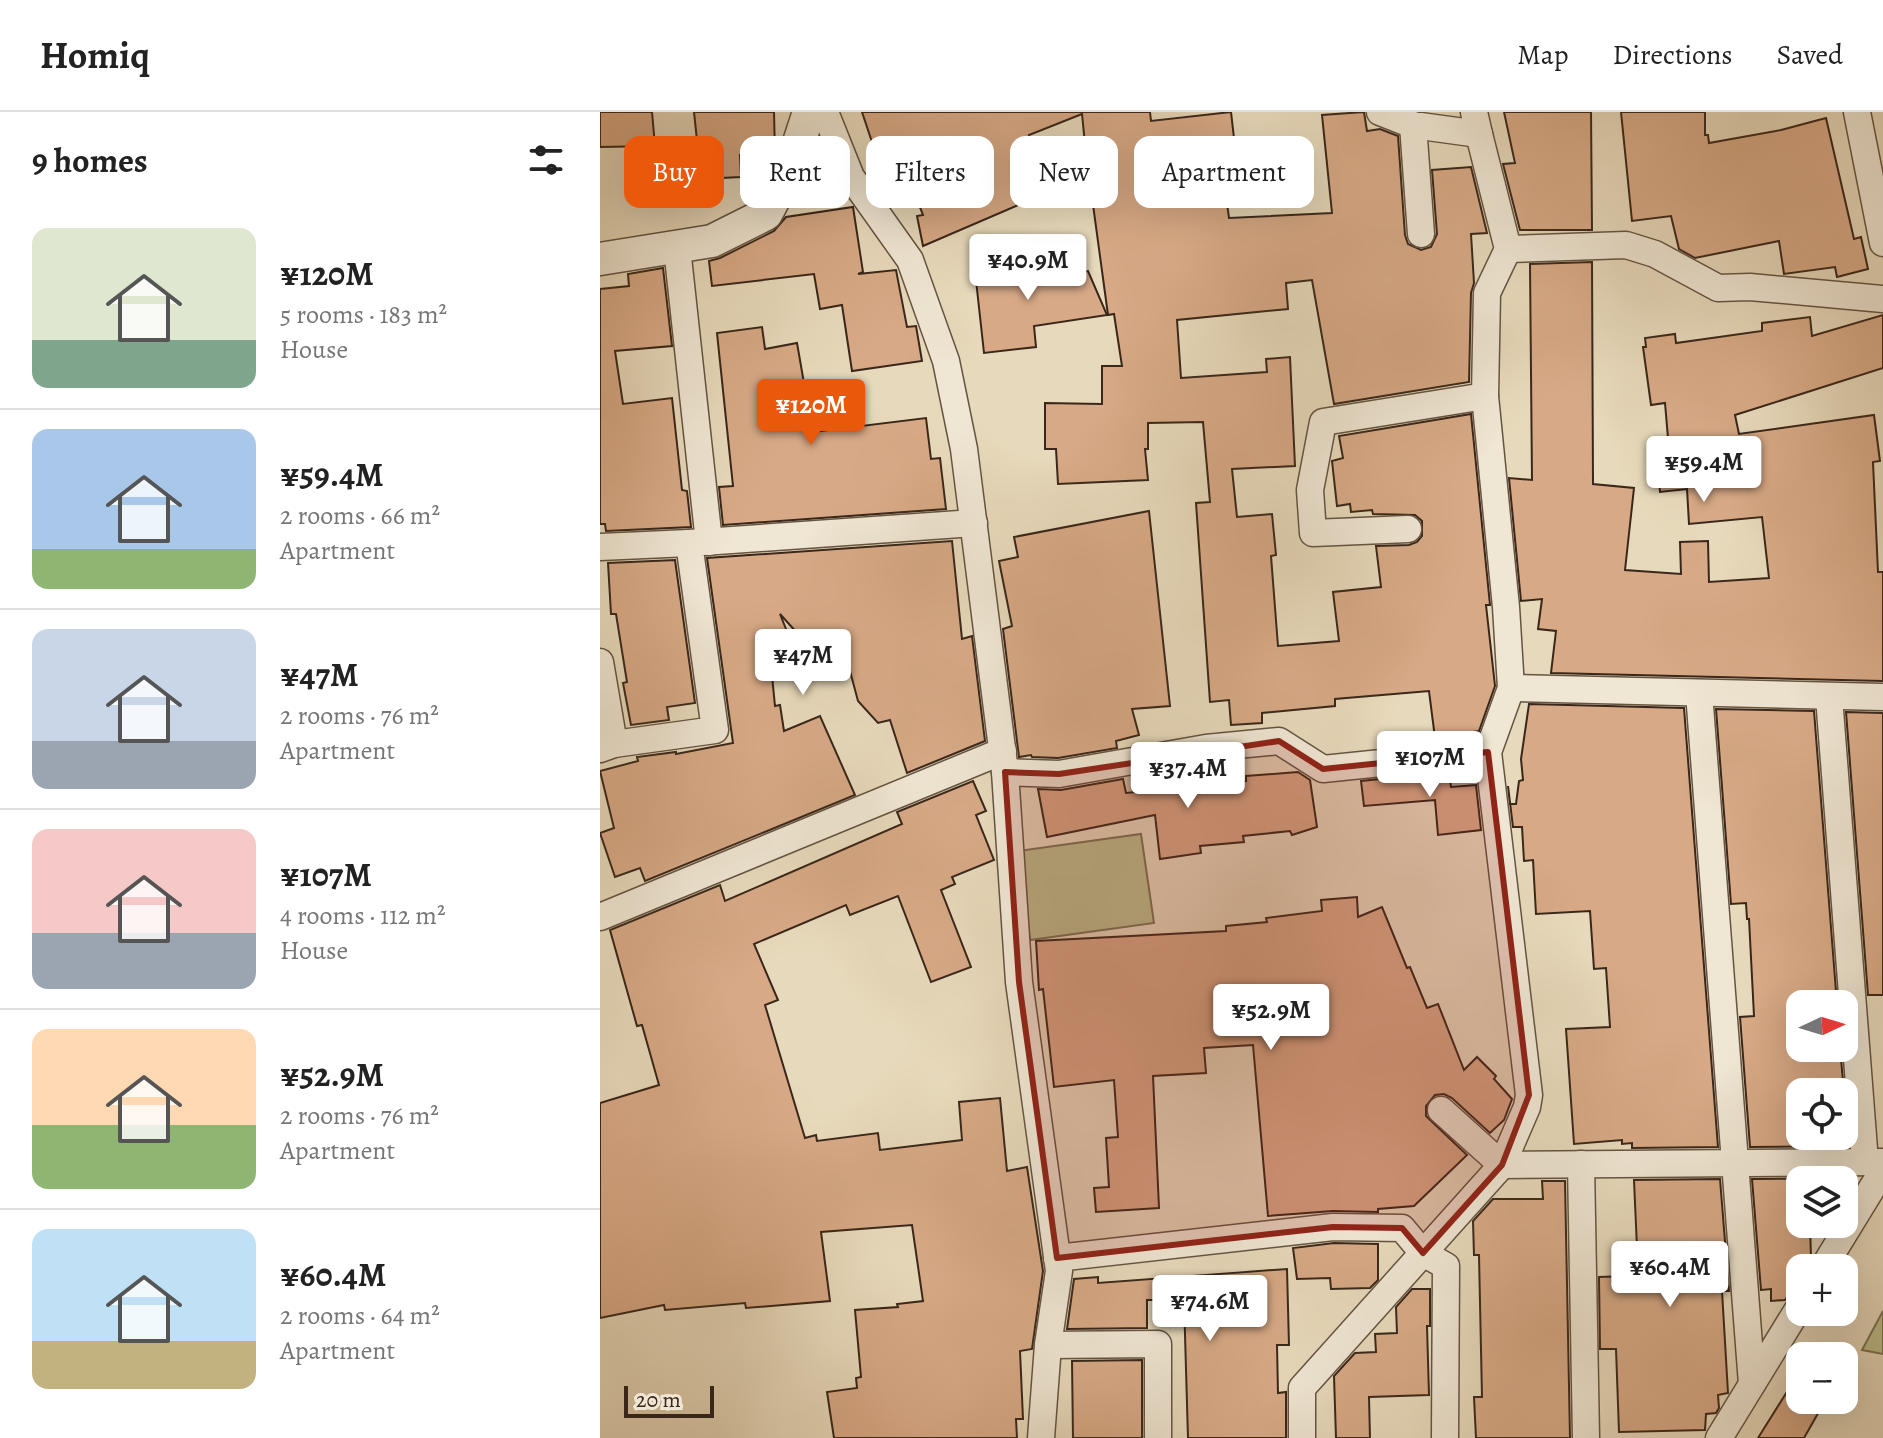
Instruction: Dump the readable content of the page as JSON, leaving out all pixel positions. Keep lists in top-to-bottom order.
{
  "scale_bar": "20 m",
  "north": "right",
  "page": {
    "header": "Homiq",
    "nav": ["Map", "Directions", "Saved"],
    "heading": "9 homes",
    "chip": [
      "Buy",
      "Rent",
      "Filters",
      "New",
      "Apartment"
    ],
    "list": [
      {
        "name": "¥120M",
        "note": "5 rooms · 183 m² · House"
      },
      {
        "name": "¥59.4M",
        "note": "2 rooms · 66 m² · Apartment"
      },
      {
        "name": "¥47M",
        "note": "2 rooms · 76 m² · Apartment"
      },
      {
        "name": "¥107M",
        "note": "4 rooms · 112 m² · House"
      },
      {
        "name": "¥52.9M",
        "note": "2 rooms · 76 m² · Apartment"
      },
      {
        "name": "¥60.4M",
        "note": "2 rooms · 64 m² · Apartment"
      }
    ],
    "price": [
      "¥40.9M",
      "¥120M",
      "¥59.4M",
      "¥47M",
      "¥107M",
      "¥37.4M",
      "¥52.9M",
      "¥60.4M",
      "¥74.6M"
    ],
    "map_buttons": ["+", "−"],
    "scale": "20 m"
  }
}
